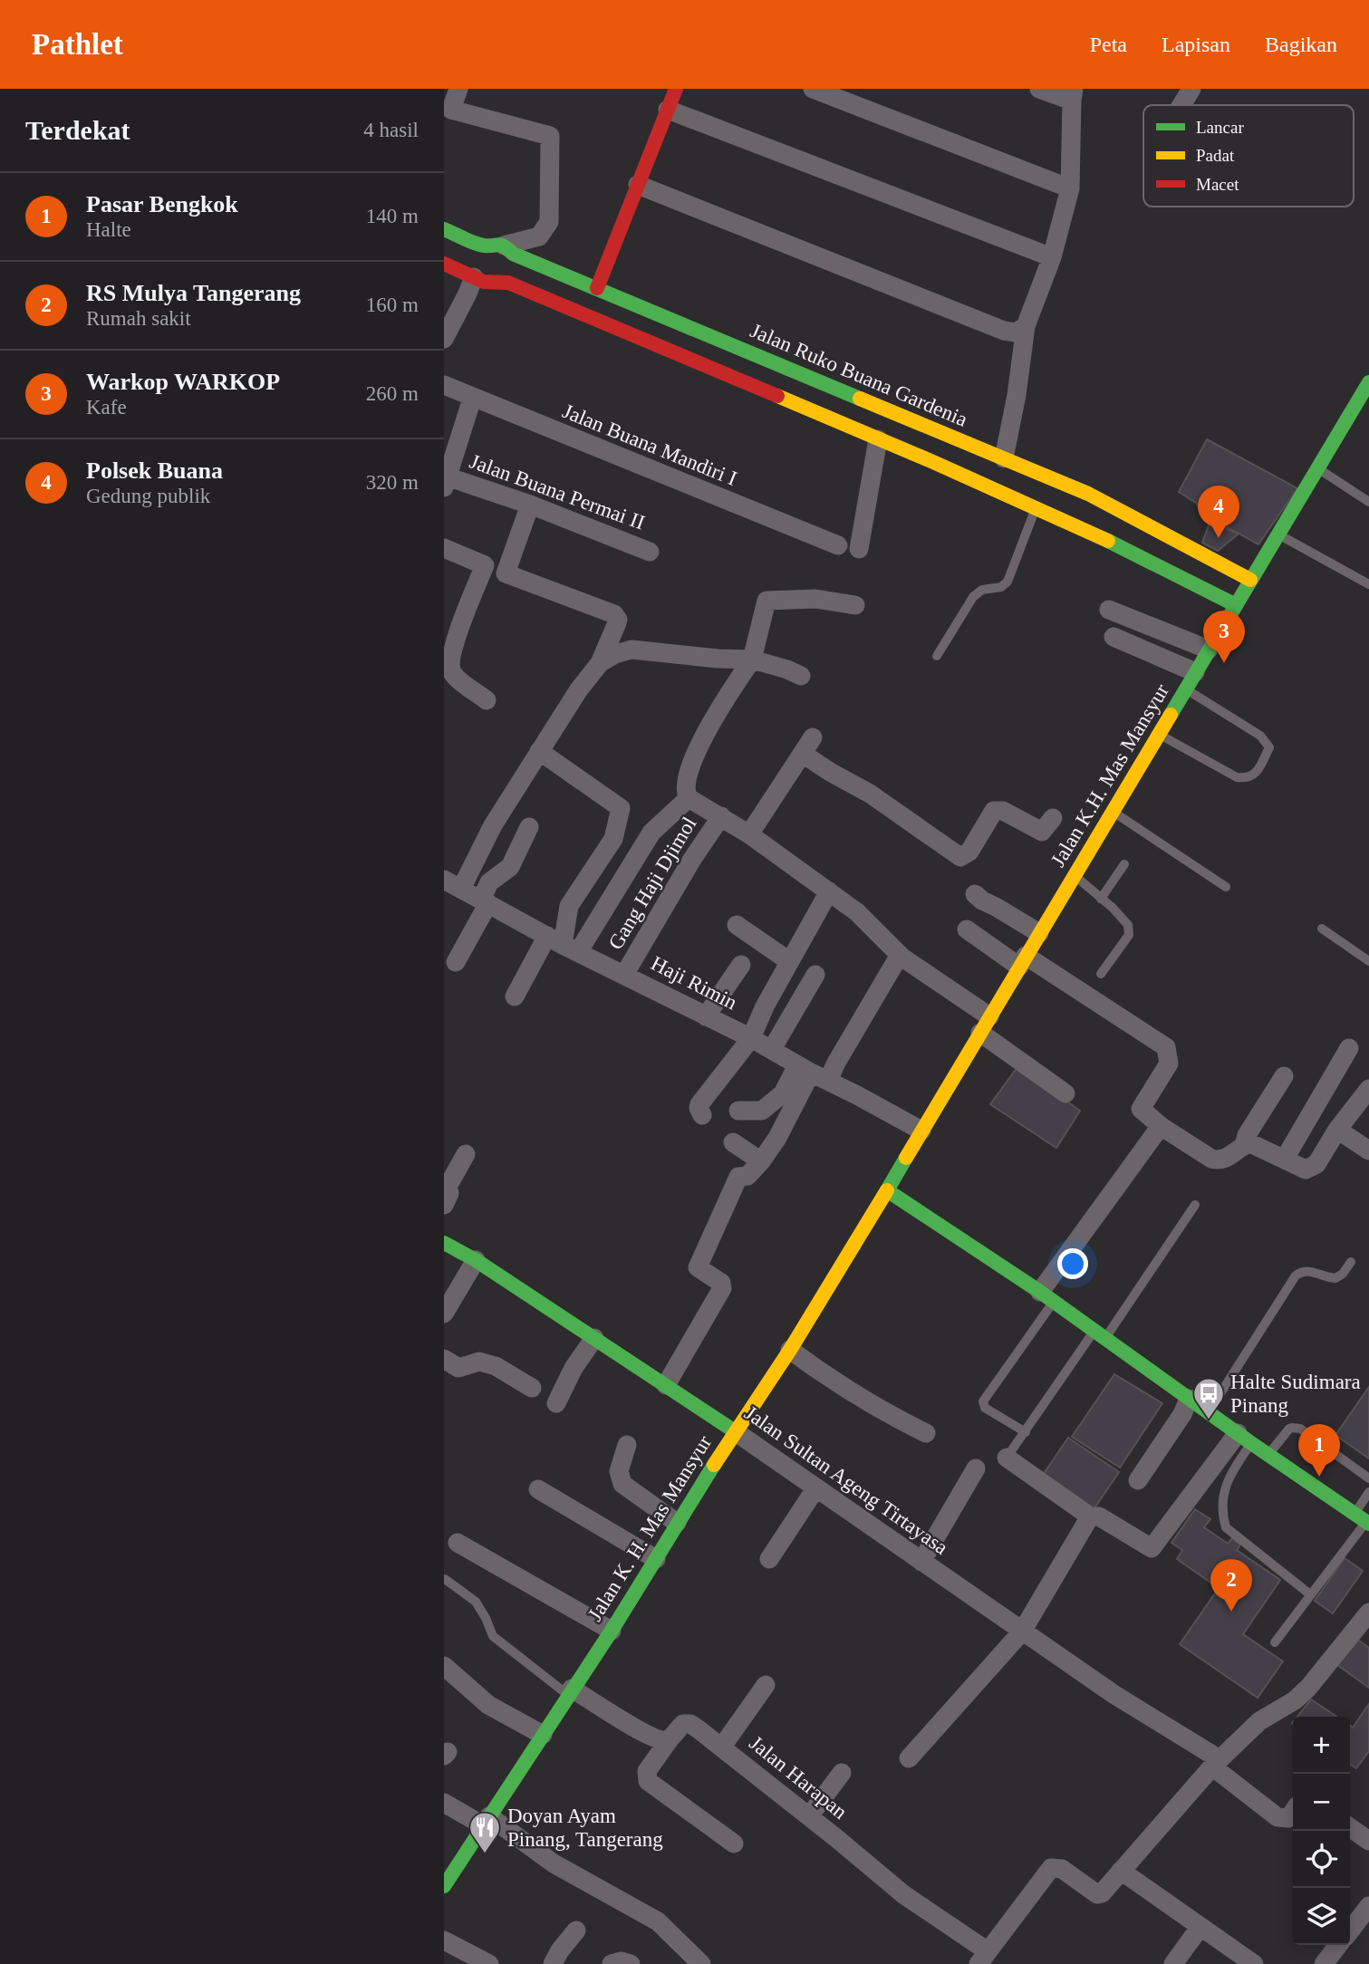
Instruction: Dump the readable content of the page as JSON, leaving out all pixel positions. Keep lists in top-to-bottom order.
{
  "streets": {
    "main road": [
      "Jalan Ruko Buana Gardenia",
      "Jalan K.H. Mas Mansyur",
      "Jalan Sultan Ageng Tirtayasa",
      "Jalan K. H. Mas Mansyur"
    ],
    "street": [
      "Jalan Buana Mandiri I",
      "Jalan Buana Permai II",
      "Gang Haji Djimol",
      "Haji Rimin",
      "Jalan Harapan"
    ]
  },
  "crossings": [
    ["Jalan Ruko Buana Gardenia", "Jalan K.H. Mas Mansyur"],
    ["Jalan K.H. Mas Mansyur", "Haji Rimin"],
    ["Jalan K.H. Mas Mansyur", "Jalan K. H. Mas Mansyur"],
    ["Gang Haji Djimol", "Haji Rimin"],
    ["Jalan Sultan Ageng Tirtayasa", "Jalan K. H. Mas Mansyur"]
  ],
  "places": {
    "bus stop": ["Halte Sudimara Pinang"],
    "restaurant": ["Doyan Ayam Pinang, Tangerang"]
  },
  "legend": ["Lancar", "Padat", "Macet"],
  "page": {
    "header": "Pathlet",
    "nav": ["Peta", "Lapisan", "Bagikan"],
    "heading": ["Terdekat", "4 hasil"],
    "list": [
      {
        "mark": "1",
        "name": "Pasar Bengkok",
        "note": "Halte",
        "value": "140 m"
      },
      {
        "mark": "2",
        "name": "RS Mulya Tangerang",
        "note": "Rumah sakit",
        "value": "160 m"
      },
      {
        "mark": "3",
        "name": "Warkop WARKOP",
        "note": "Kafe",
        "value": "260 m"
      },
      {
        "mark": "4",
        "name": "Polsek Buana",
        "note": "Gedung publik",
        "value": "320 m"
      }
    ],
    "pins": [
      "4",
      "3",
      "1",
      "2"
    ],
    "map_buttons": ["+", "−"]
  }
}
